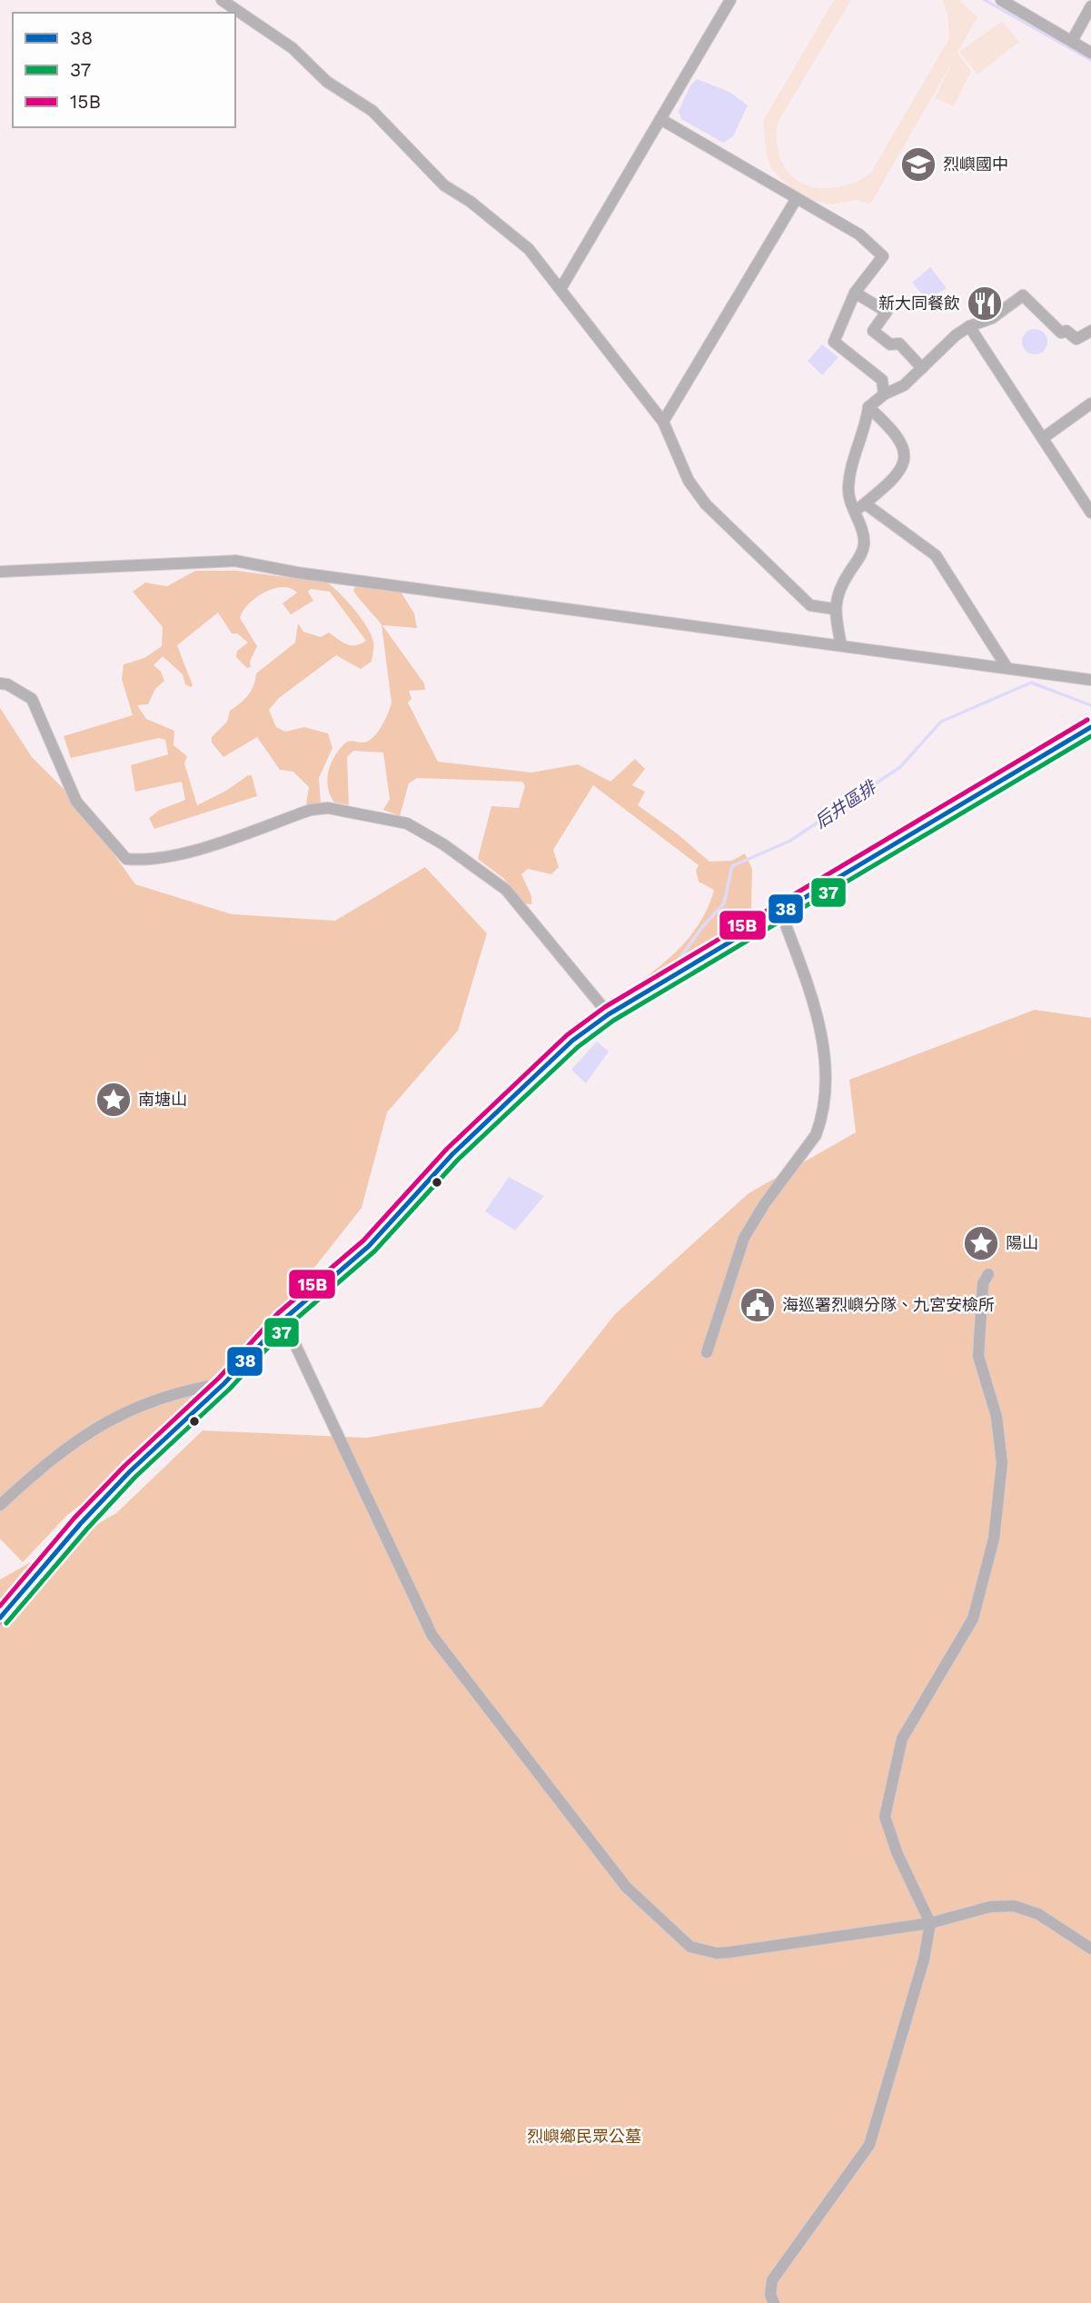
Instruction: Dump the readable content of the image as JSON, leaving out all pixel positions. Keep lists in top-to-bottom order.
{
  "water": ["后井區排"],
  "parks": ["烈嶼鄉民眾公墓"],
  "places": {
    "school or university": ["烈嶼國中"],
    "restaurant": ["新大同餐飲"],
    "place": ["南塘山", "陽山"],
    "public building": ["海巡署烈嶼分隊、九宮安檢所"]
  },
  "lines": ["transit line 15B", "transit line 38", "transit line 37"],
  "legend": ["38", "37", "15B"]
}
